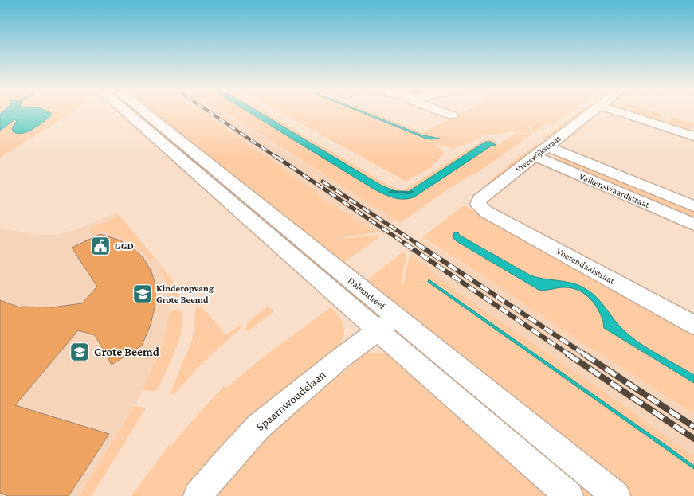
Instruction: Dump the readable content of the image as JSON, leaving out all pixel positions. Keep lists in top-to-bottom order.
{
  "streets": {
    "street": [
      "Vreeswijkstraat",
      "Valkenswaardstraat",
      "Voerendaalstraat",
      "Dalemdreef",
      "Spaarnwoudelaan"
    ]
  },
  "crossings": [
    ["Vreeswijkstraat", "Valkenswaardstraat"],
    ["Vreeswijkstraat", "Voerendaalstraat"],
    ["Dalemdreef", "Spaarnwoudelaan"]
  ],
  "places": {
    "public building": ["GGD"],
    "school or university": ["Kinderopvang Grote Beemd", "Grote Beemd"]
  }
}
